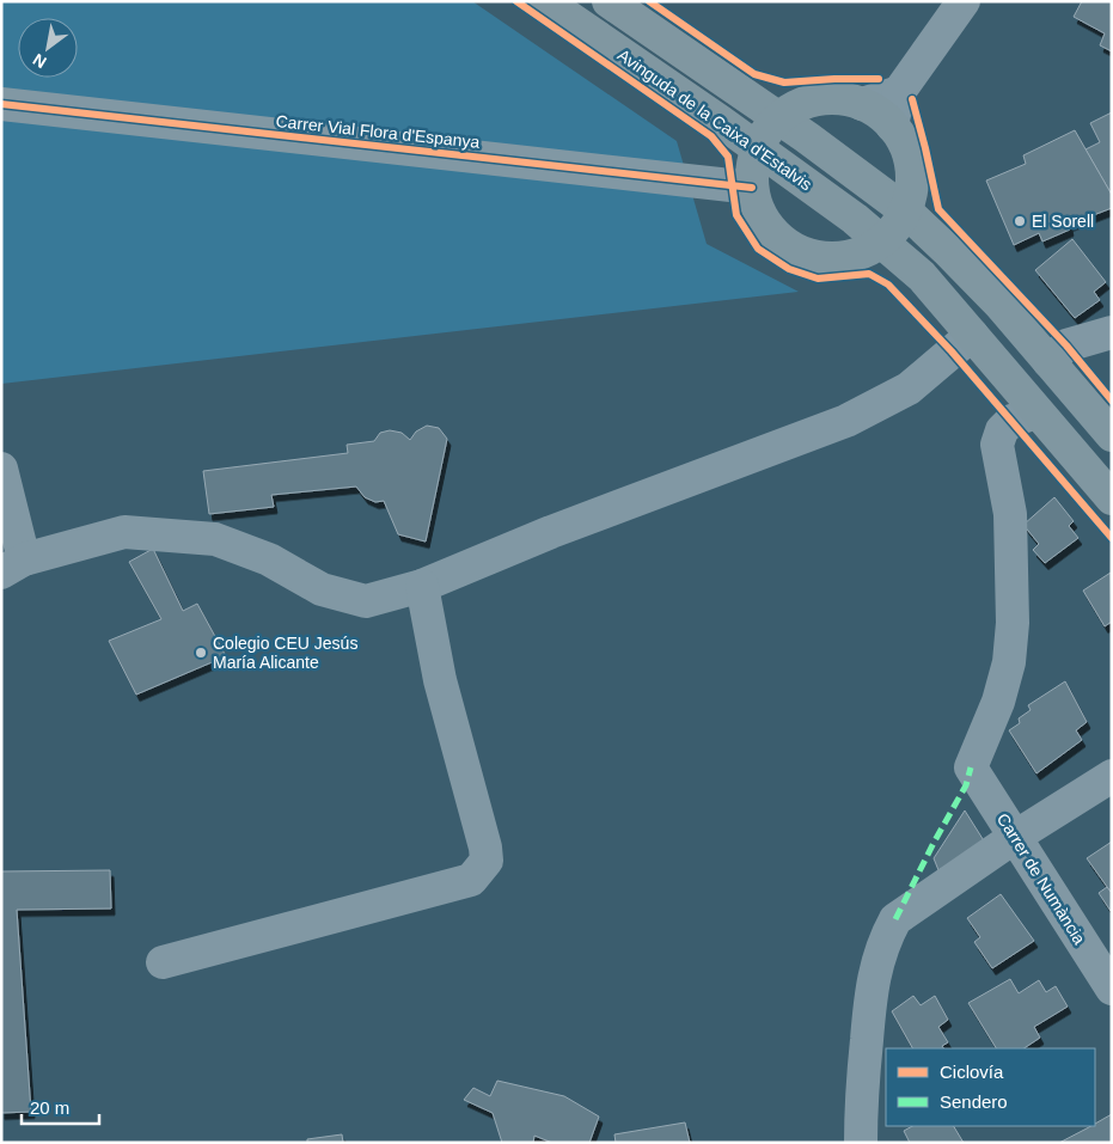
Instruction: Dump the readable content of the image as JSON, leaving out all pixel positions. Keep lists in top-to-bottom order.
{
  "streets": {
    "main road": ["Avinguda de la Caixa d'Estalvis"],
    "street": ["Carrer Vial Flora d'Espanya", "Carrer de Numància"]
  },
  "crossings": [
    ["Avinguda de la Caixa d'Estalvis", "Carrer de Numància"]
  ],
  "places": ["El Sorell", "Colegio CEU Jesús María Alicante"],
  "legend": ["Ciclovía", "Sendero"],
  "scale_bar": "20 m",
  "north": "bottom left"
}
